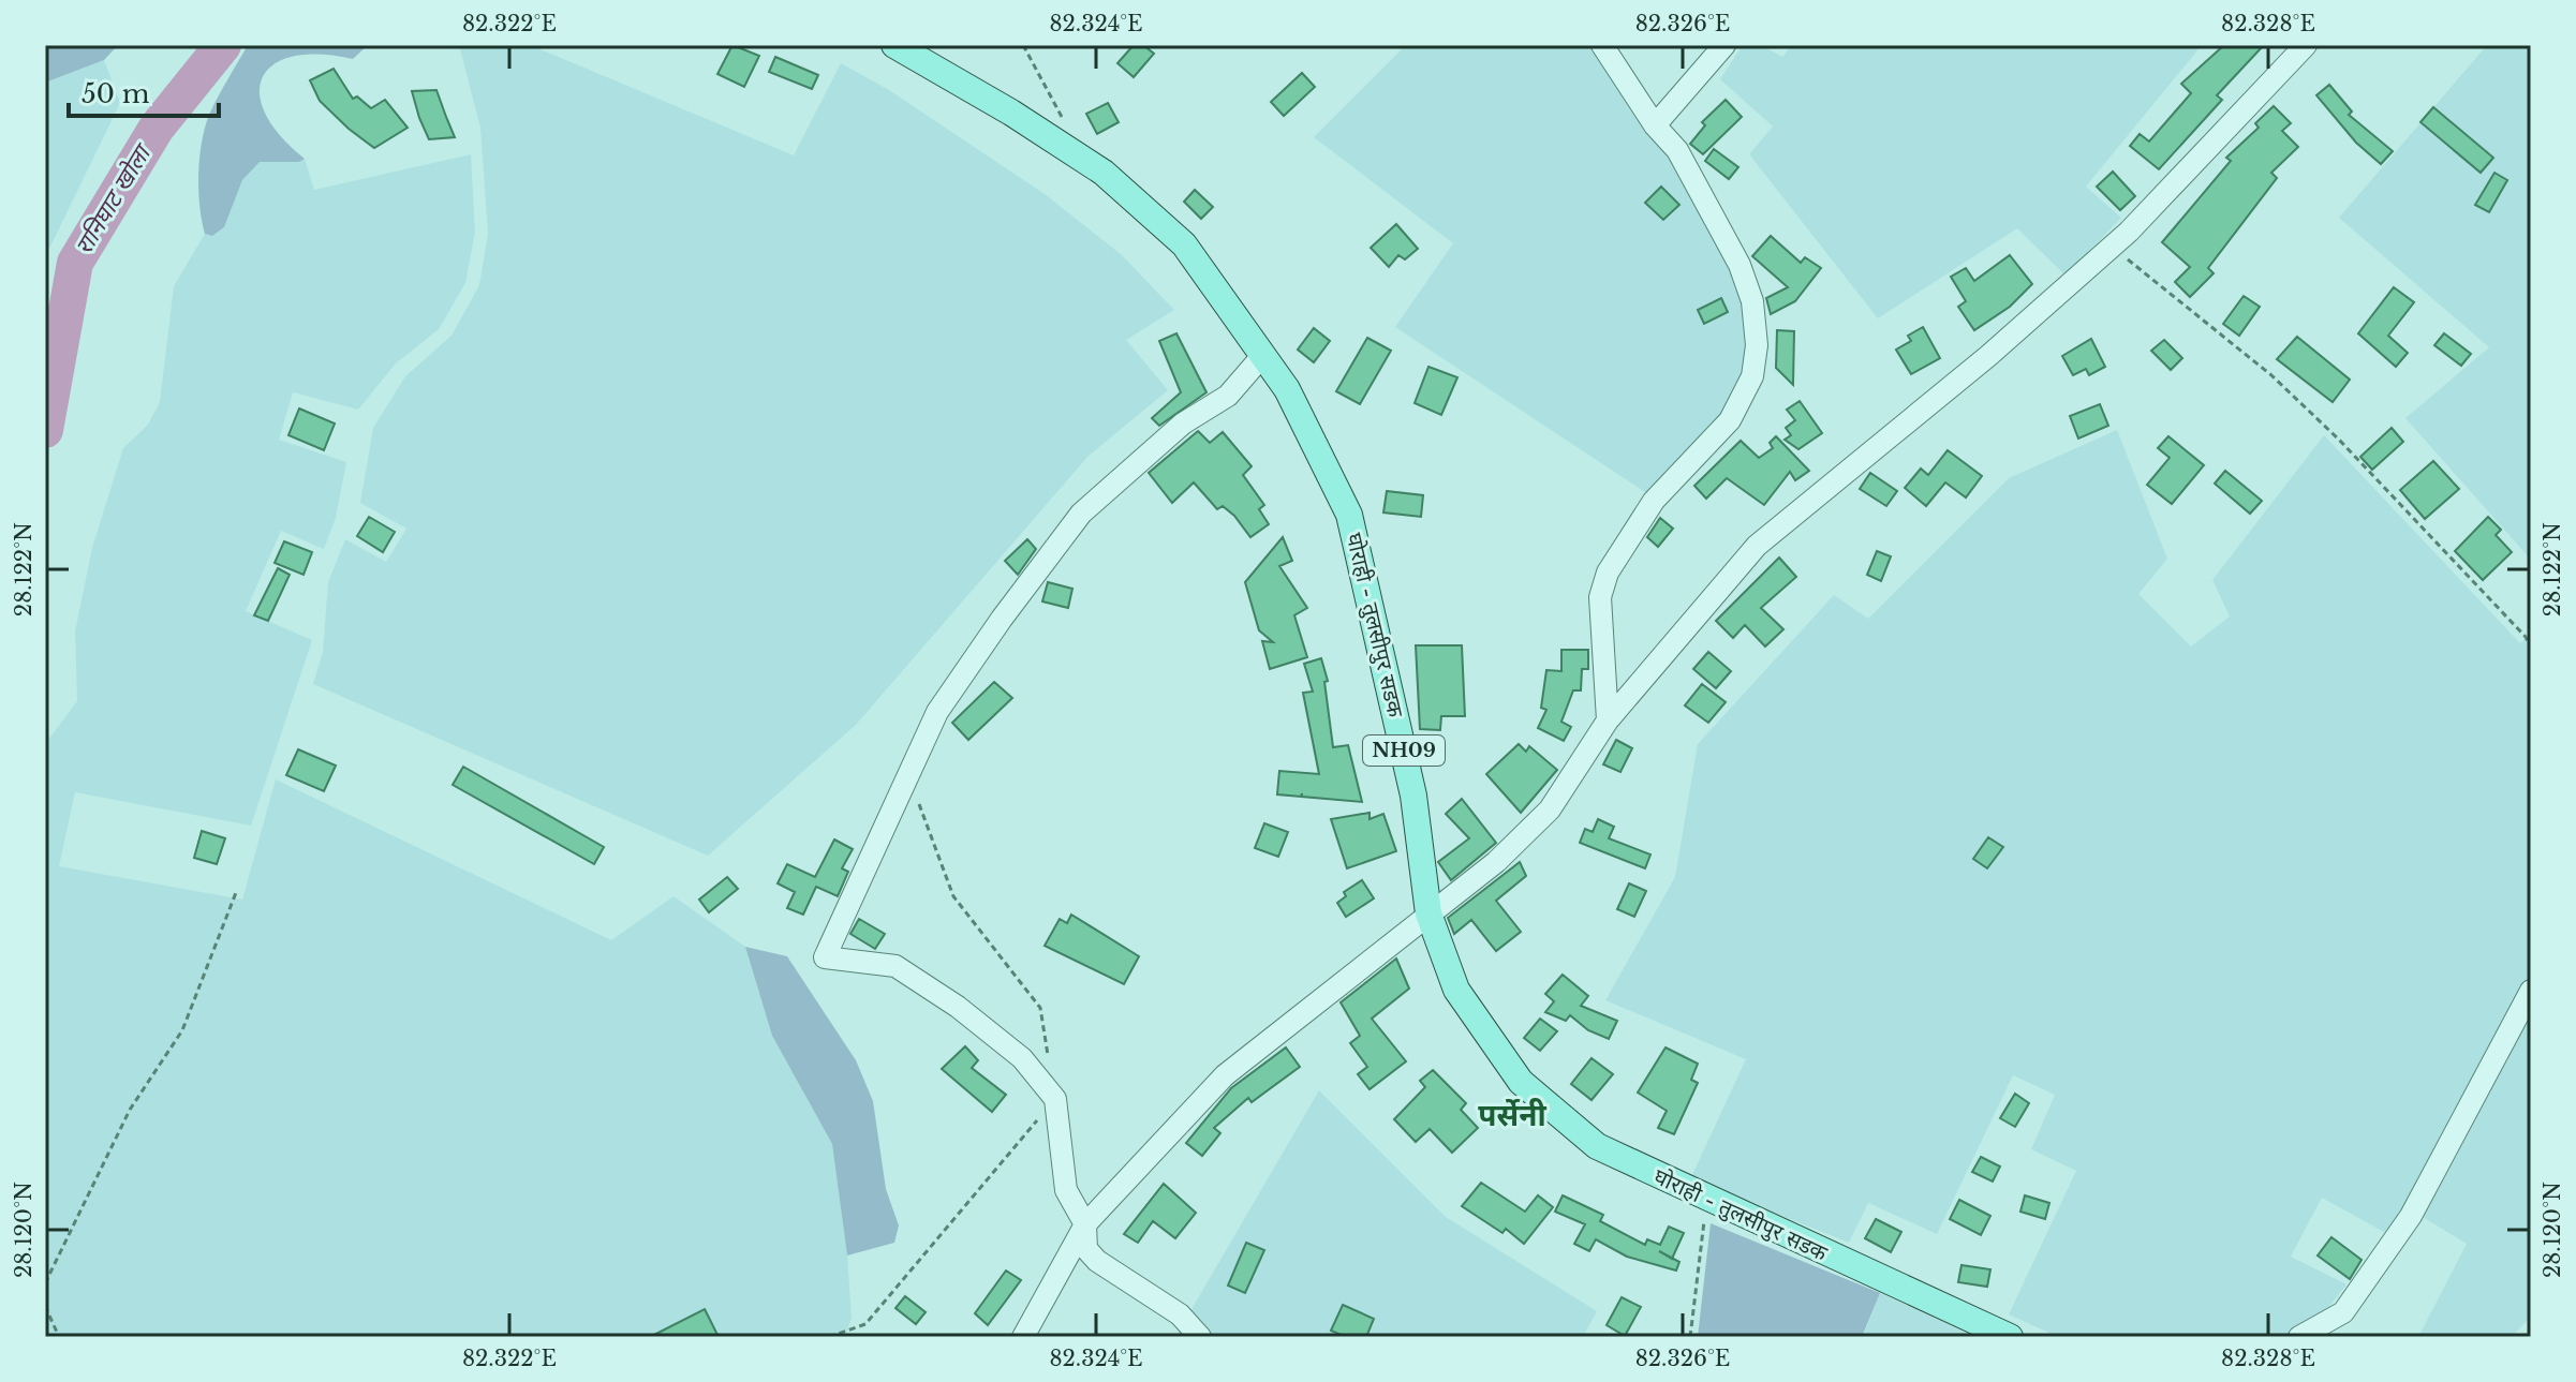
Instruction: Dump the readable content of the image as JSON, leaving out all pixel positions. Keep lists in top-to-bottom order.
{
  "streets": {
    "main road": ["घोराही - तुलसीपुर सडक", "NH09"]
  },
  "districts": ["पर्सेनी"],
  "water": ["रानिघाट खोला"],
  "scale_bar": "50 m",
  "coordinates": [
    "82.322°E",
    "82.324°E",
    "82.326°E",
    "82.328°E",
    "28.122°N",
    "28.120°N"
  ]
}
